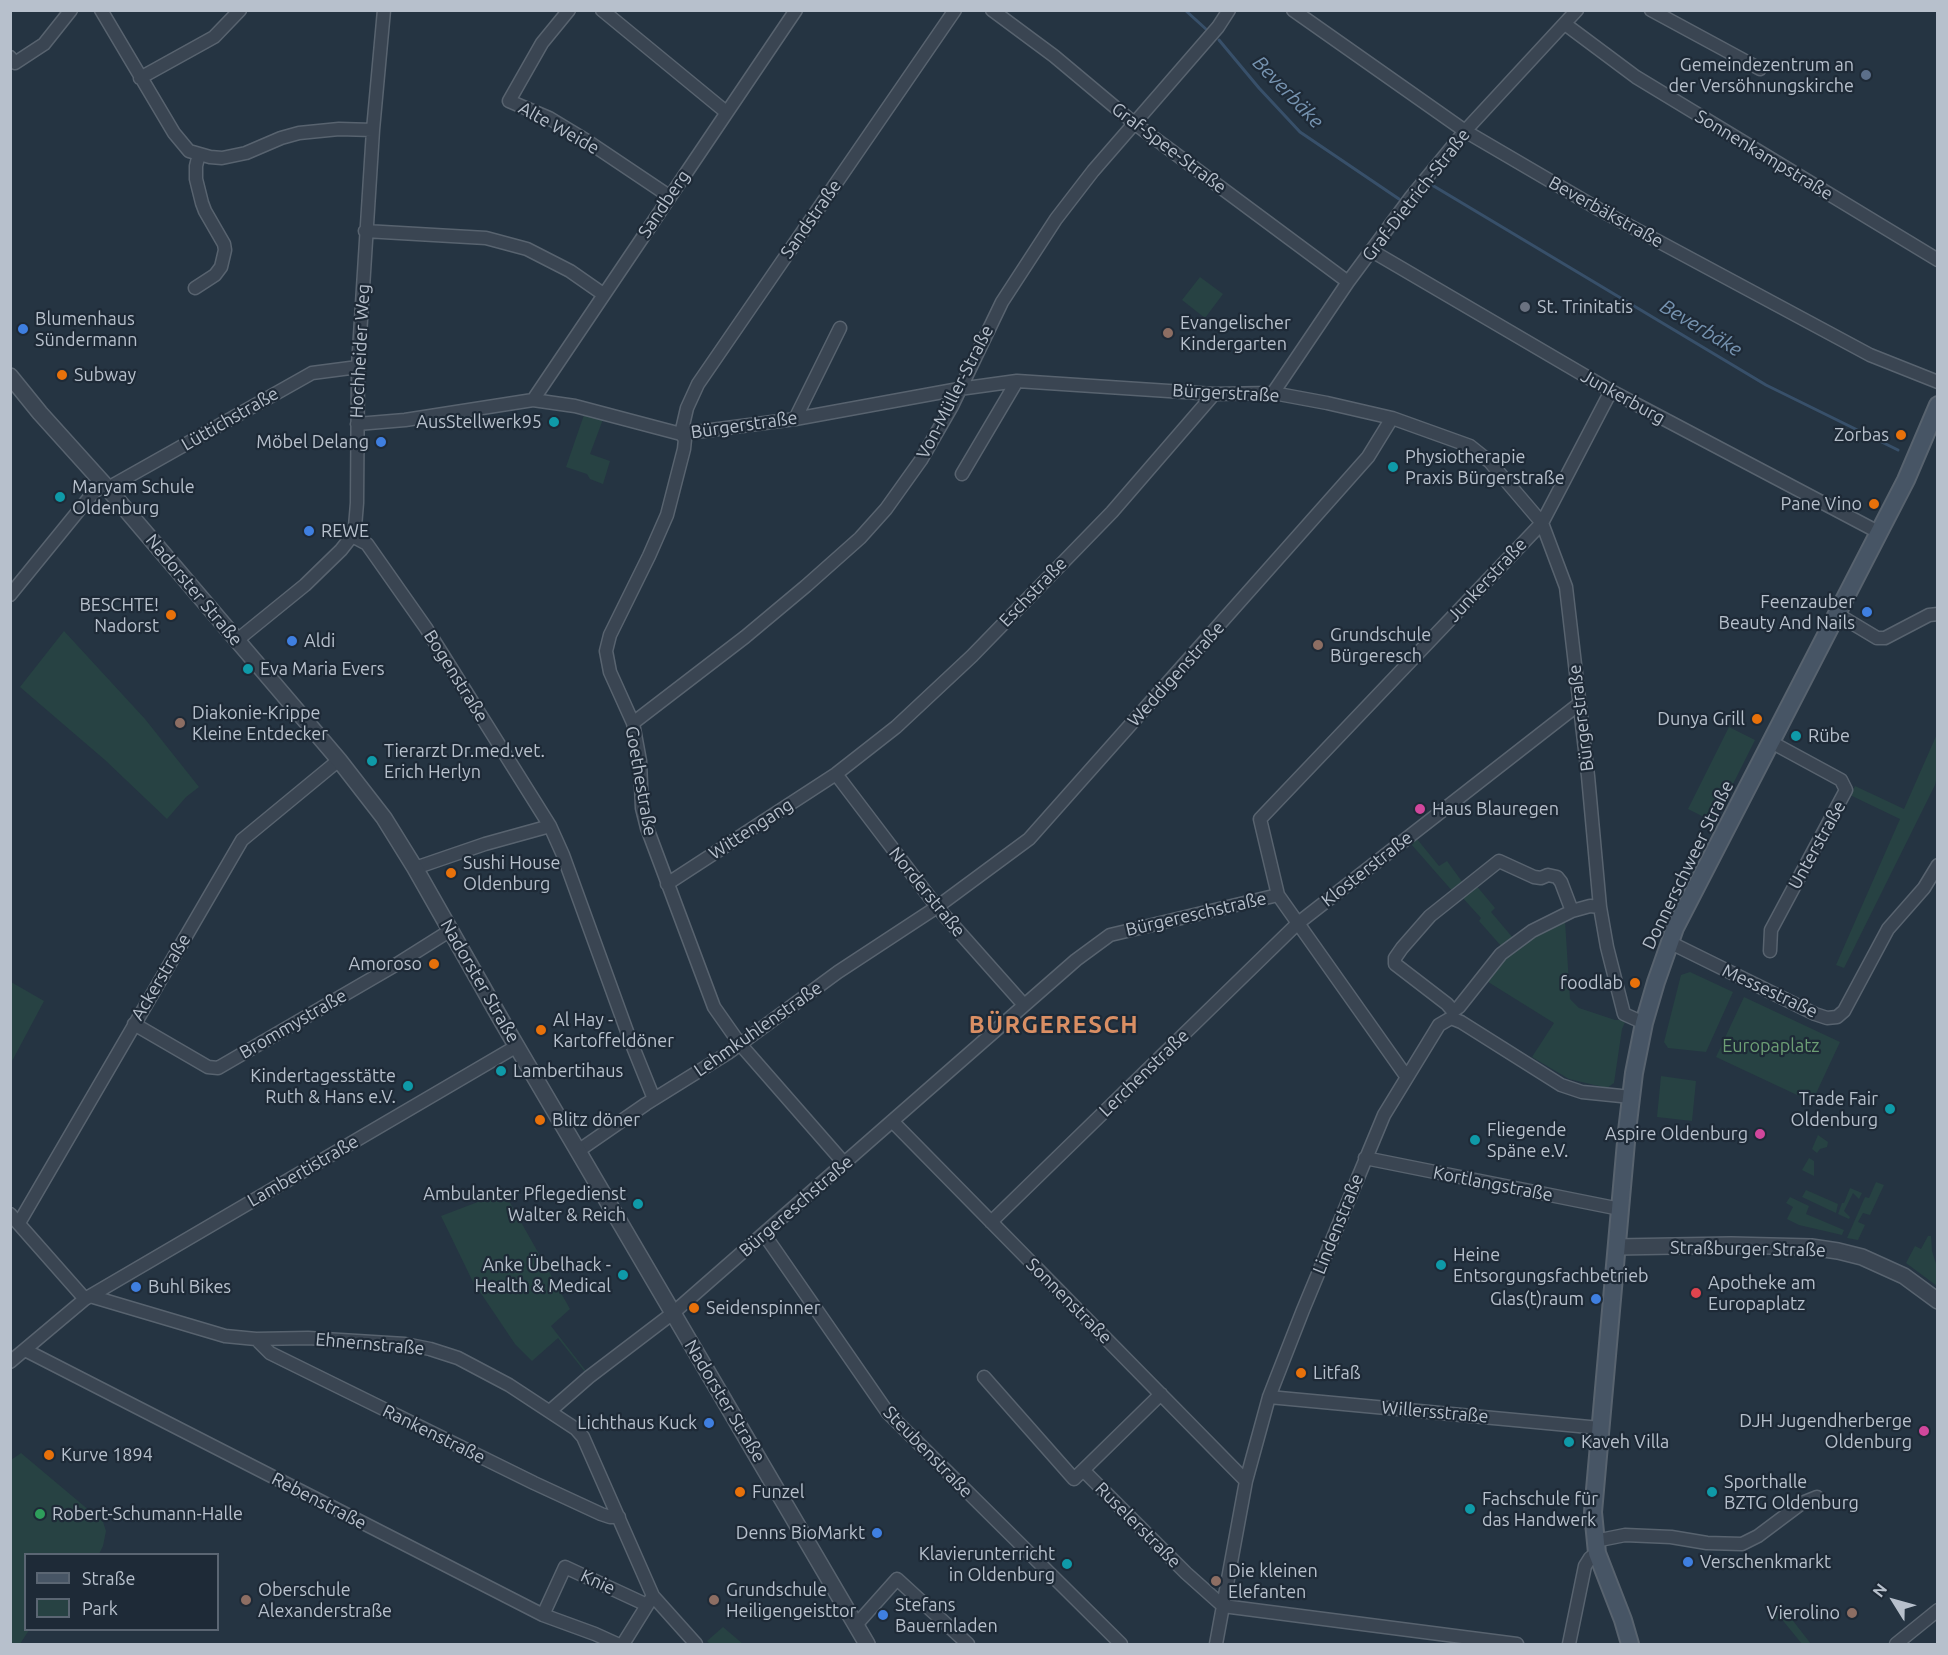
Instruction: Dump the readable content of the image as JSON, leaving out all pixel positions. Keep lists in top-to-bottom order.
{
  "streets": {
    "main road": ["Donnerschweer Straße"],
    "street": [
      "Alte Weide",
      "Graf-Spee-Straße",
      "Sonnenkampstraße",
      "Graf-Dietrich-Straße",
      "Sandberg",
      "Beverbäkstraße",
      "Sandstraße",
      "Hochheider Weg",
      "Von-Müller-Straße",
      "Bürgerstraße",
      "Junkerburg",
      "Lüttichstraße",
      "Junkerstraße",
      "Nadorster Straße",
      "Eschstraße",
      "Weddigenstraße",
      "Bogenstraße",
      "Goethestraße",
      "Wittengang",
      "Unterstraße",
      "Klosterstraße",
      "Norderstraße",
      "Bürgereschstraße",
      "Ackerstraße",
      "Messestraße",
      "Brommystraße",
      "Lehmkuhlenstraße",
      "Lerchenstraße",
      "Lambertistraße",
      "Kortlangstraße",
      "Lindenstraße",
      "Straßburger Straße",
      "Sonnenstraße",
      "Ehnernstraße",
      "Willersstraße",
      "Rankenstraße",
      "Steubenstraße",
      "Rebenstraße",
      "Ruselerstraße",
      "Knie"
    ]
  },
  "crossings": [
    ["Alte Weide", "Sandberg"],
    ["Graf-Spee-Straße", "Graf-Dietrich-Straße"],
    ["Graf-Spee-Straße", "Von-Müller-Straße"],
    ["Sonnenkampstraße", "Graf-Dietrich-Straße"],
    ["Graf-Dietrich-Straße", "Beverbäkstraße"],
    ["Graf-Dietrich-Straße", "Bürgerstraße"],
    ["Graf-Dietrich-Straße", "Junkerburg"],
    ["Sandberg", "Bürgerstraße"],
    ["Sandstraße", "Bürgerstraße"],
    ["Sandstraße", "Goethestraße"],
    ["Hochheider Weg", "Bürgerstraße"],
    ["Hochheider Weg", "Lüttichstraße"],
    ["Hochheider Weg", "Bogenstraße"],
    ["Von-Müller-Straße", "Bürgerstraße"],
    ["Von-Müller-Straße", "Goethestraße"],
    ["Bürgerstraße", "Junkerstraße"],
    ["Bürgerstraße", "Eschstraße"],
    ["Bürgerstraße", "Weddigenstraße"],
    ["Bürgerstraße", "Goethestraße"],
    ["Bürgerstraße", "Donnerschweer Straße"],
    ["Bürgerstraße", "Klosterstraße"],
    ["Bürgerstraße", "Lindenstraße"],
    ["Junkerburg", "Junkerstraße"],
    ["Junkerburg", "Donnerschweer Straße"],
    ["Lüttichstraße", "Nadorster Straße"],
    ["Junkerstraße", "Bürgereschstraße"],
    ["Nadorster Straße", "Bürgereschstraße"],
    ["Nadorster Straße", "Ackerstraße"],
    ["Nadorster Straße", "Brommystraße"],
    ["Nadorster Straße", "Lehmkuhlenstraße"],
    ["Nadorster Straße", "Lambertistraße"],
    ["Eschstraße", "Wittengang"],
    ["Eschstraße", "Norderstraße"],
    ["Weddigenstraße", "Norderstraße"],
    ["Weddigenstraße", "Lehmkuhlenstraße"],
    ["Bogenstraße", "Lehmkuhlenstraße"],
    ["Goethestraße", "Wittengang"],
    ["Goethestraße", "Bürgereschstraße"],
    ["Goethestraße", "Lehmkuhlenstraße"],
    ["Wittengang", "Norderstraße"],
    ["Unterstraße", "Donnerschweer Straße"],
    ["Donnerschweer Straße", "Messestraße"],
    ["Donnerschweer Straße", "Kortlangstraße"],
    ["Donnerschweer Straße", "Straßburger Straße"],
    ["Donnerschweer Straße", "Willersstraße"],
    ["Klosterstraße", "Bürgereschstraße"],
    ["Klosterstraße", "Lerchenstraße"],
    ["Norderstraße", "Bürgereschstraße"],
    ["Norderstraße", "Lehmkuhlenstraße"],
    ["Bürgereschstraße", "Lerchenstraße"],
    ["Bürgereschstraße", "Lindenstraße"],
    ["Bürgereschstraße", "Sonnenstraße"],
    ["Bürgereschstraße", "Ehnernstraße"],
    ["Bürgereschstraße", "Steubenstraße"],
    ["Ackerstraße", "Brommystraße"],
    ["Lerchenstraße", "Sonnenstraße"],
    ["Lambertistraße", "Ehnernstraße"],
    ["Lambertistraße", "Rebenstraße"],
    ["Kortlangstraße", "Lindenstraße"],
    ["Lindenstraße", "Sonnenstraße"],
    ["Lindenstraße", "Willersstraße"],
    ["Lindenstraße", "Ruselerstraße"],
    ["Ehnernstraße", "Rankenstraße"],
    ["Ehnernstraße", "Knie"],
    ["Rebenstraße", "Knie"]
  ],
  "districts": ["BÜRGERESCH"],
  "water": ["Beverbäke"],
  "parks": ["Europaplatz"],
  "places": [
    "Gemeindezentrum an der Versöhnungskirche",
    "St. Trinitatis",
    "Blumenhaus Sündermann",
    "Evangelischer Kindergarten",
    "Subway",
    "AusStellwerk95",
    "Zorbas",
    "Möbel Delang",
    "Physiotherapie Praxis Bürgerstraße",
    "Maryam Schule Oldenburg",
    "Pane Vino",
    "REWE",
    "Feenzauber Beauty And Nails",
    "BESCHTE! Nadorst",
    "Aldi",
    "Grundschule Bürgeresch",
    "Eva Maria Evers",
    "Dunya Grill",
    "Diakonie-Krippe Kleine Entdecker",
    "Rübe",
    "Tierarzt Dr.med.vet. Erich Herlyn",
    "Haus Blauregen",
    "Sushi House Oldenburg",
    "Amoroso",
    "foodlab",
    "Al Hay - Kartoffeldöner",
    "Lambertihaus",
    "Kindertagesstätte Ruth & Hans e.V.",
    "Trade Fair Oldenburg",
    "Blitz döner",
    "Aspire Oldenburg",
    "Fliegende Späne e.V.",
    "Ambulanter Pflegedienst Walter & Reich",
    "Heine Entsorgungsfachbetrieb",
    "Anke Übelhack - Health & Medical",
    "Buhl Bikes",
    "Apotheke am Europaplatz",
    "Glas(t)raum",
    "Seidenspinner",
    "Litfaß",
    "Lichthaus Kuck",
    "DJH Jugendherberge Oldenburg",
    "Kaveh Villa",
    "Kurve 1894",
    "Funzel",
    "Sporthalle BZTG Oldenburg",
    "Fachschule für das Handwerk",
    "Robert-Schumann-Halle",
    "Denns BioMarkt",
    "Verschenkmarkt",
    "Klavierunterricht in Oldenburg",
    "Die kleinen Elefanten",
    "Oberschule Alexanderstraße",
    "Grundschule Heiligengeisttor",
    "Vierolino",
    "Stefans Bauernladen"
  ],
  "legend": ["Straße", "Park"],
  "north": "top left"
}
